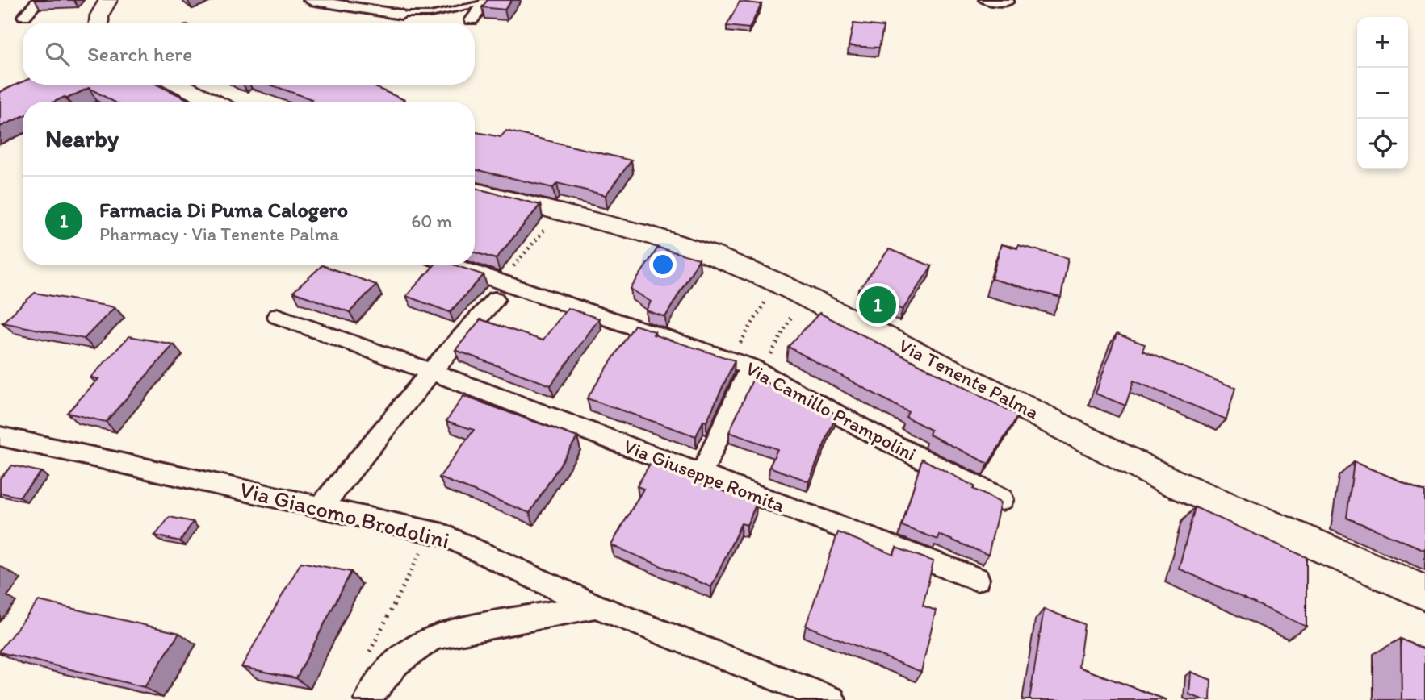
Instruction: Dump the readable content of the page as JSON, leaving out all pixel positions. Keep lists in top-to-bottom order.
{
  "streets": {
    "main road": ["Via Tenente Palma"],
    "street": ["Via Camillo Prampolini", "Via Giuseppe Romita", "Via Giacomo Brodolini"]
  },
  "page": {
    "map_buttons": ["+", "−"],
    "search": "Search here",
    "heading": "Nearby",
    "list": [
      {
        "mark": "1",
        "name": "Farmacia Di Puma Calogero",
        "note": "Pharmacy · Via Tenente Palma",
        "value": "60 m"
      }
    ],
    "pins": "1"
  }
}
